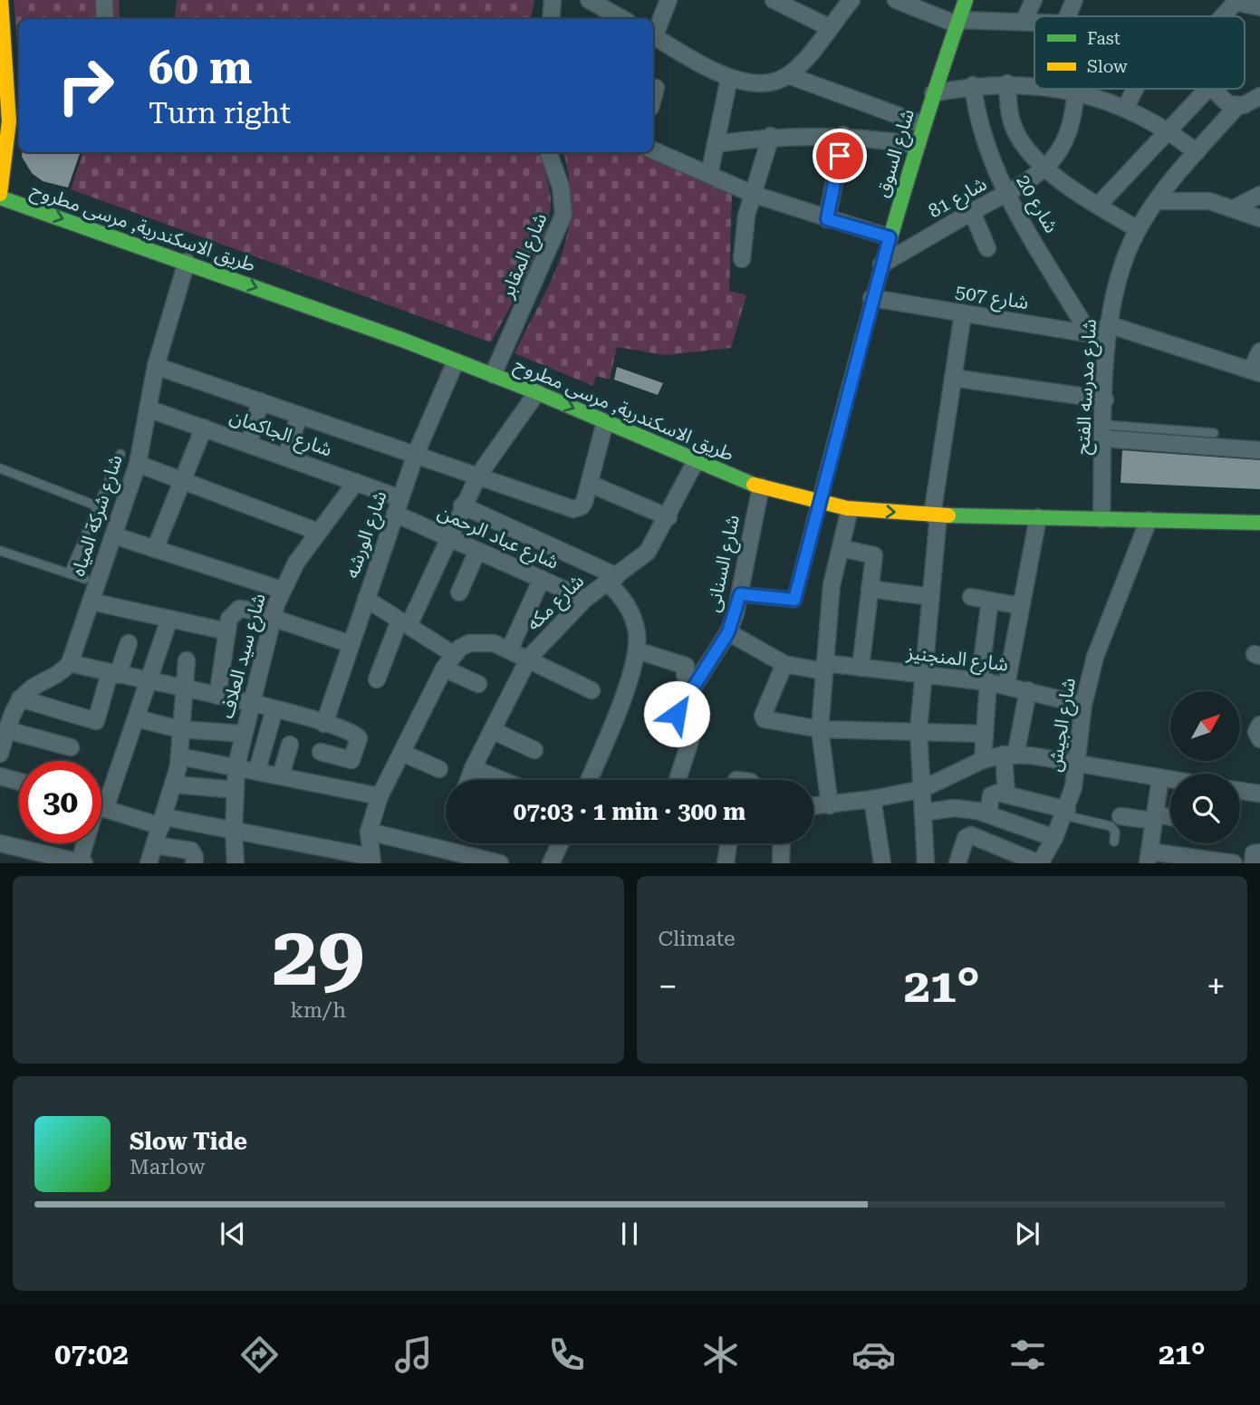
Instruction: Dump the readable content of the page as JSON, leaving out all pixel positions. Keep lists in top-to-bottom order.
{
  "streets": {
    "main road": ["شارع السوق", "طريق الاسكندرية, مرسى مطروح"],
    "street": [
      "شارع 81",
      "شارع 20",
      "شارع المقابر",
      "شارع 507",
      "شارع مدرسه الفتح",
      "شارع الجاكمان",
      "شارع شركة المياه",
      "شارع الورشه",
      "شارع عباد الرحمن",
      "شارع السنانى",
      "شارع مكه",
      "شارع سيد العلاف",
      "شارع المنجنيز",
      "شارع الجيش"
    ]
  },
  "crossings": [
    ["شارع السوق", "شارع 81"],
    ["شارع السوق", "طريق الاسكندرية, مرسى مطروح"],
    ["شارع السوق", "شارع 507"],
    ["شارع السوق", "شارع السنانى"],
    ["شارع 81", "شارع 20"],
    ["شارع 20", "شارع 507"],
    ["طريق الاسكندرية, مرسى مطروح", "شارع المقابر"],
    ["طريق الاسكندرية, مرسى مطروح", "شارع مدرسه الفتح"],
    ["طريق الاسكندرية, مرسى مطروح", "شارع شركة المياه"],
    ["طريق الاسكندرية, مرسى مطروح", "شارع الورشه"],
    ["طريق الاسكندرية, مرسى مطروح", "شارع السنانى"],
    ["طريق الاسكندرية, مرسى مطروح", "شارع مكه"],
    ["طريق الاسكندرية, مرسى مطروح", "شارع الجيش"],
    ["شارع 507", "شارع مدرسه الفتح"],
    ["شارع الجاكمان", "شارع شركة المياه"],
    ["شارع الجاكمان", "شارع الورشه"],
    ["شارع الجاكمان", "شارع عباد الرحمن"],
    ["شارع الجاكمان", "شارع سيد العلاف"],
    ["شارع الورشه", "شارع عباد الرحمن"],
    ["شارع عباد الرحمن", "شارع مكه"],
    ["شارع السنانى", "شارع المنجنيز"],
    ["شارع المنجنيز", "شارع الجيش"]
  ],
  "one_way": ["طريق الاسكندرية, مرسى مطروح"],
  "legend": ["Fast", "Slow"],
  "north": "top right",
  "page": {
    "turn": ["60 m", "Turn right"],
    "limit": "30",
    "trip": "07:03 · 1 min · 300 m",
    "tile": [
      ["29", "km/h"],
      "Climate"
    ],
    "heat": ["−", "21°", "+"],
    "song": ["Slow Tide", "Marlow"],
    "tabs": ["07:02", "21°"]
  }
}
